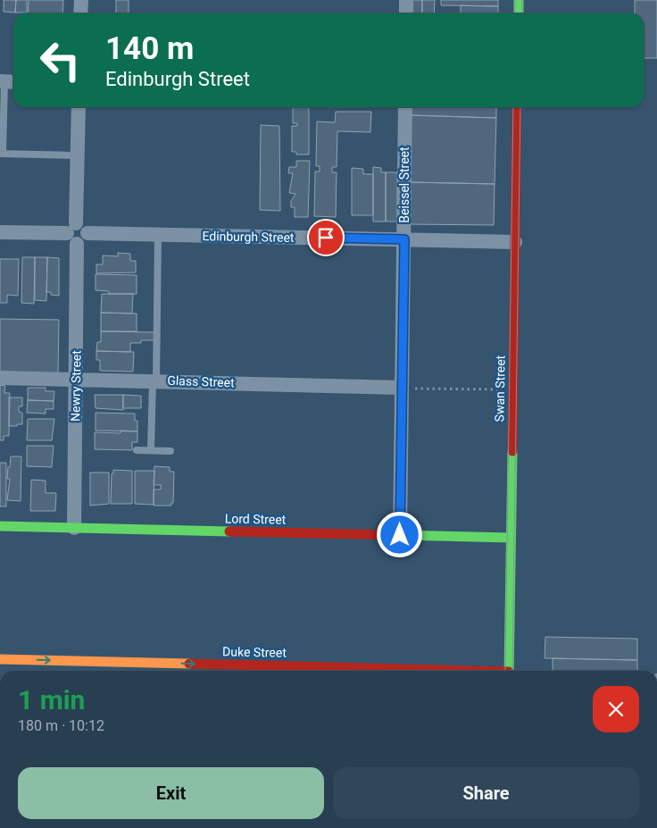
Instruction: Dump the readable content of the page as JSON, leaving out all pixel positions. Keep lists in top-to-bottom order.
{
  "streets": {
    "street": [
      "Beissel Street",
      "Edinburgh Street",
      "Glass Street",
      "Newry Street",
      "Swan Street",
      "Lord Street",
      "Duke Street"
    ]
  },
  "crossings": [
    ["Beissel Street", "Edinburgh Street"],
    ["Beissel Street", "Glass Street"],
    ["Beissel Street", "Lord Street"],
    ["Edinburgh Street", "Newry Street"],
    ["Edinburgh Street", "Swan Street"],
    ["Glass Street", "Newry Street"],
    ["Newry Street", "Lord Street"],
    ["Swan Street", "Lord Street"]
  ],
  "one_way": ["Duke Street"],
  "page": {
    "turn": ["140 m", "Edinburgh Street"],
    "heading": ["1 min", "180 m · 10:12"],
    "buttons": ["Exit", "Share"]
  }
}
